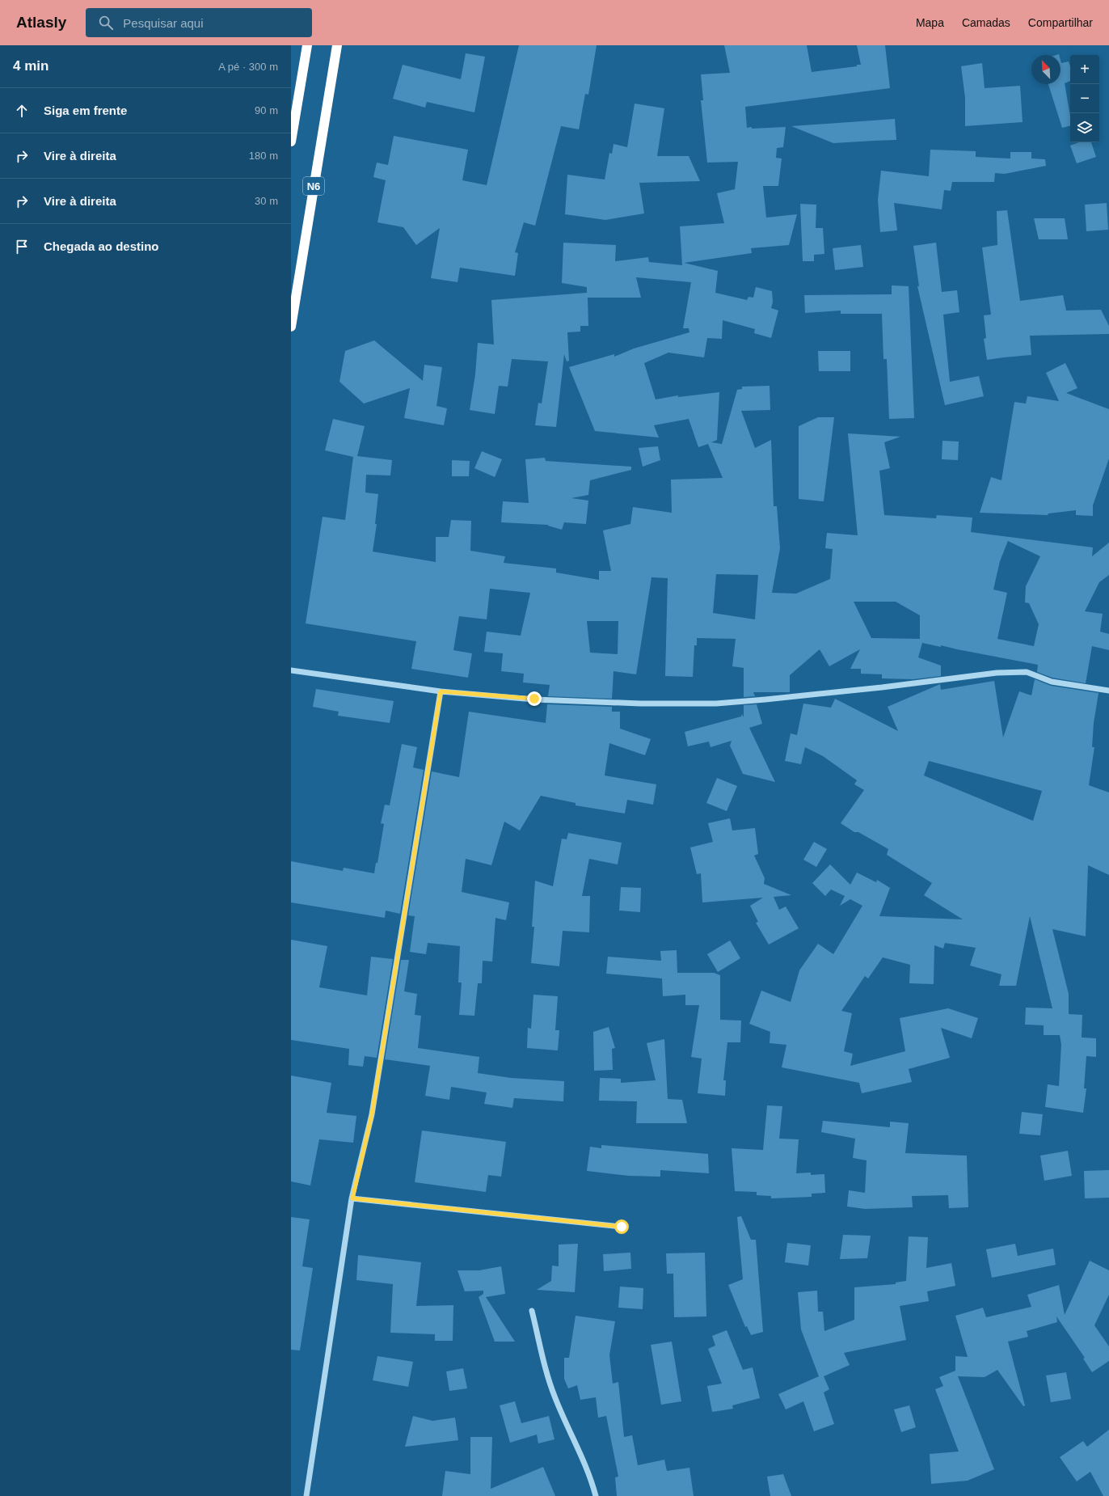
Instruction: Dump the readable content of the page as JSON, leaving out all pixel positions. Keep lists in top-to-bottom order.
{
  "streets": {
    "highway": ["N6"]
  },
  "north": "top left",
  "page": {
    "header": "Atlasly",
    "search": "Pesquisar aqui",
    "nav": ["Mapa", "Camadas", "Compartilhar"],
    "heading": ["4 min", "A pé · 300 m"],
    "map_buttons": ["+", "−"],
    "list": [
      ["Siga em frente", "90 m"],
      ["Vire à direita", "180 m"],
      ["Vire à direita", "30 m"],
      "Chegada ao destino"
    ]
  }
}
